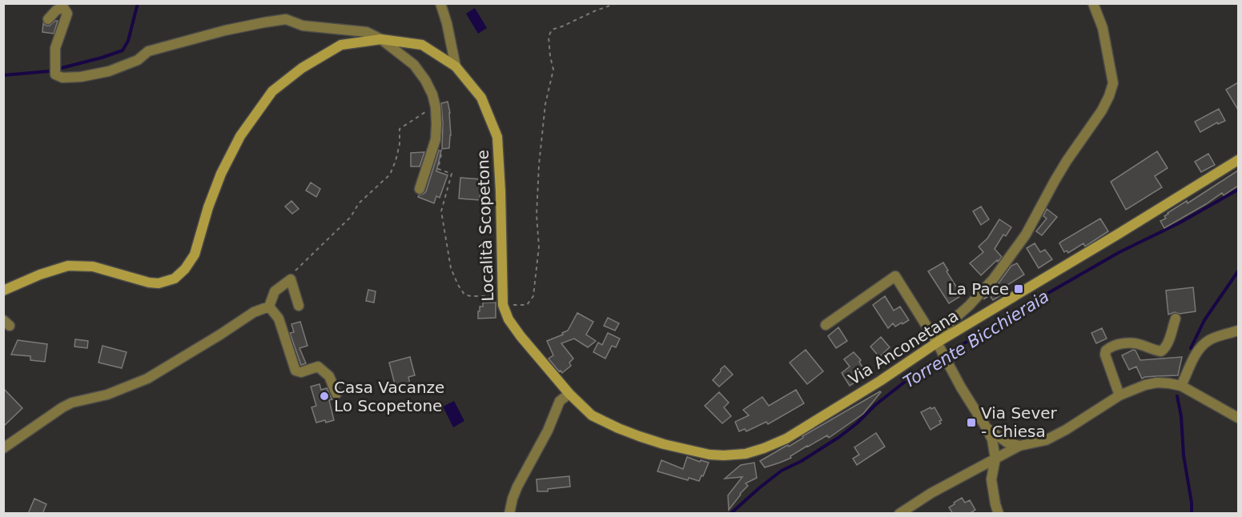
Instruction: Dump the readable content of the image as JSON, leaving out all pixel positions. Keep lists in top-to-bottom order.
{
  "streets": {
    "main road": ["Località Scopetone", "Via Anconetana"]
  },
  "crossings": [
    ["Località Scopetone", "Via Anconetana"]
  ],
  "water": ["Torrente Bicchieraia"],
  "places": {
    "transit": ["La Pace", "Via Sever - Chiesa"],
    "other": ["Casa Vacanze Lo Scopetone"]
  }
}
